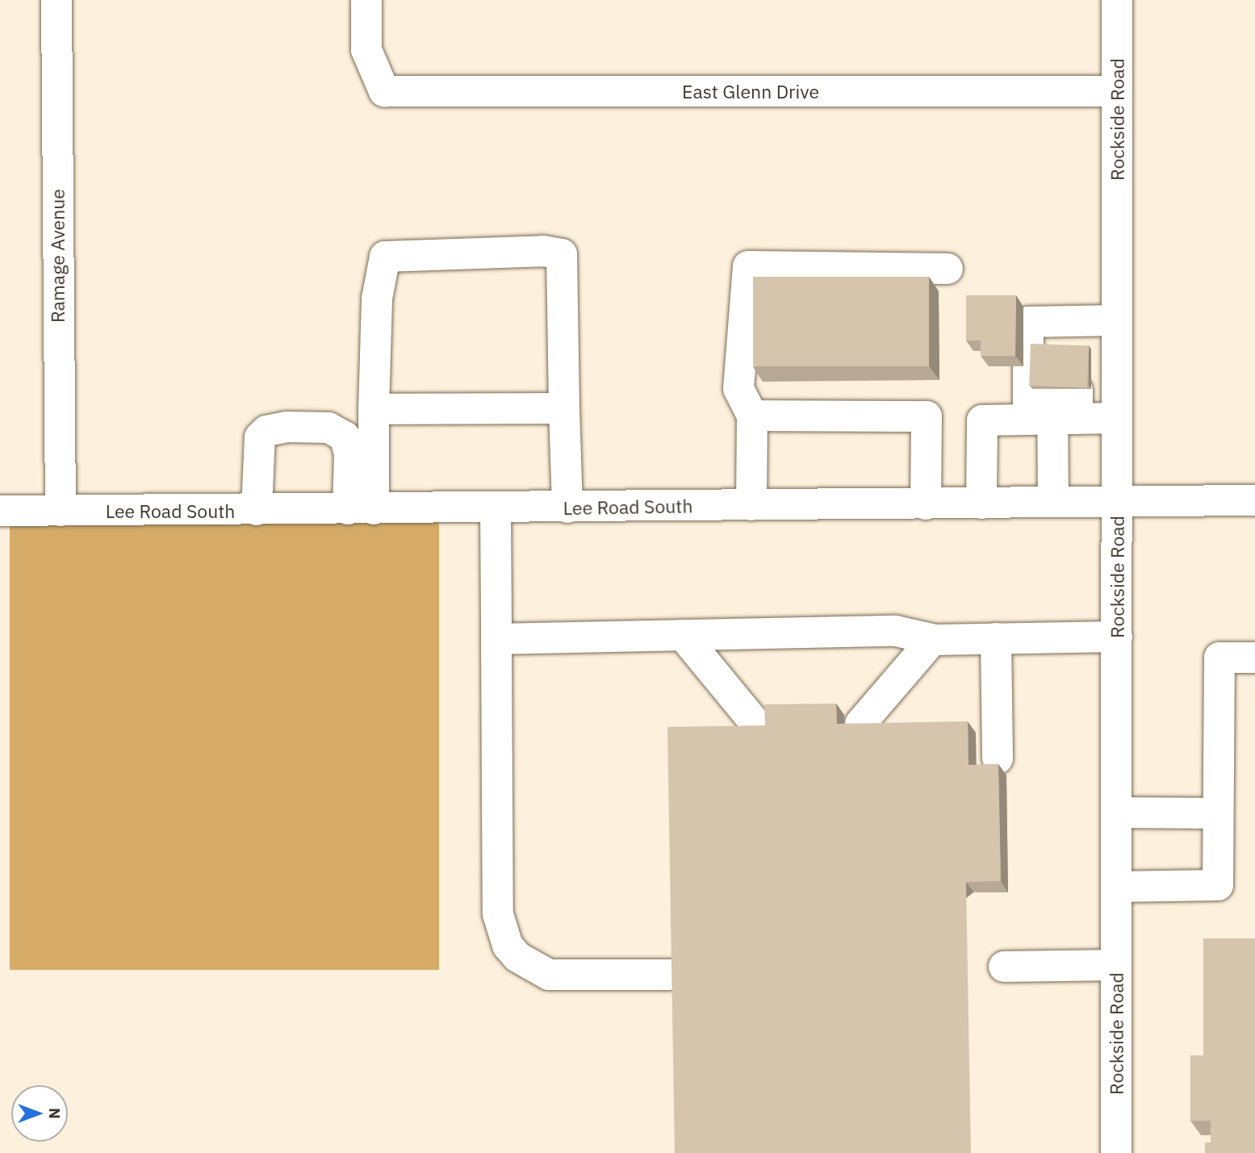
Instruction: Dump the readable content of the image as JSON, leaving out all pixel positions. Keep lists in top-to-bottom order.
{
  "streets": {
    "street": [
      "East Glenn Drive",
      "Rockside Road",
      "Ramage Avenue",
      "Lee Road South"
    ]
  },
  "crossings": [
    ["East Glenn Drive", "Rockside Road"],
    ["Rockside Road", "Lee Road South"],
    ["Ramage Avenue", "Lee Road South"]
  ],
  "north": "right"
}
